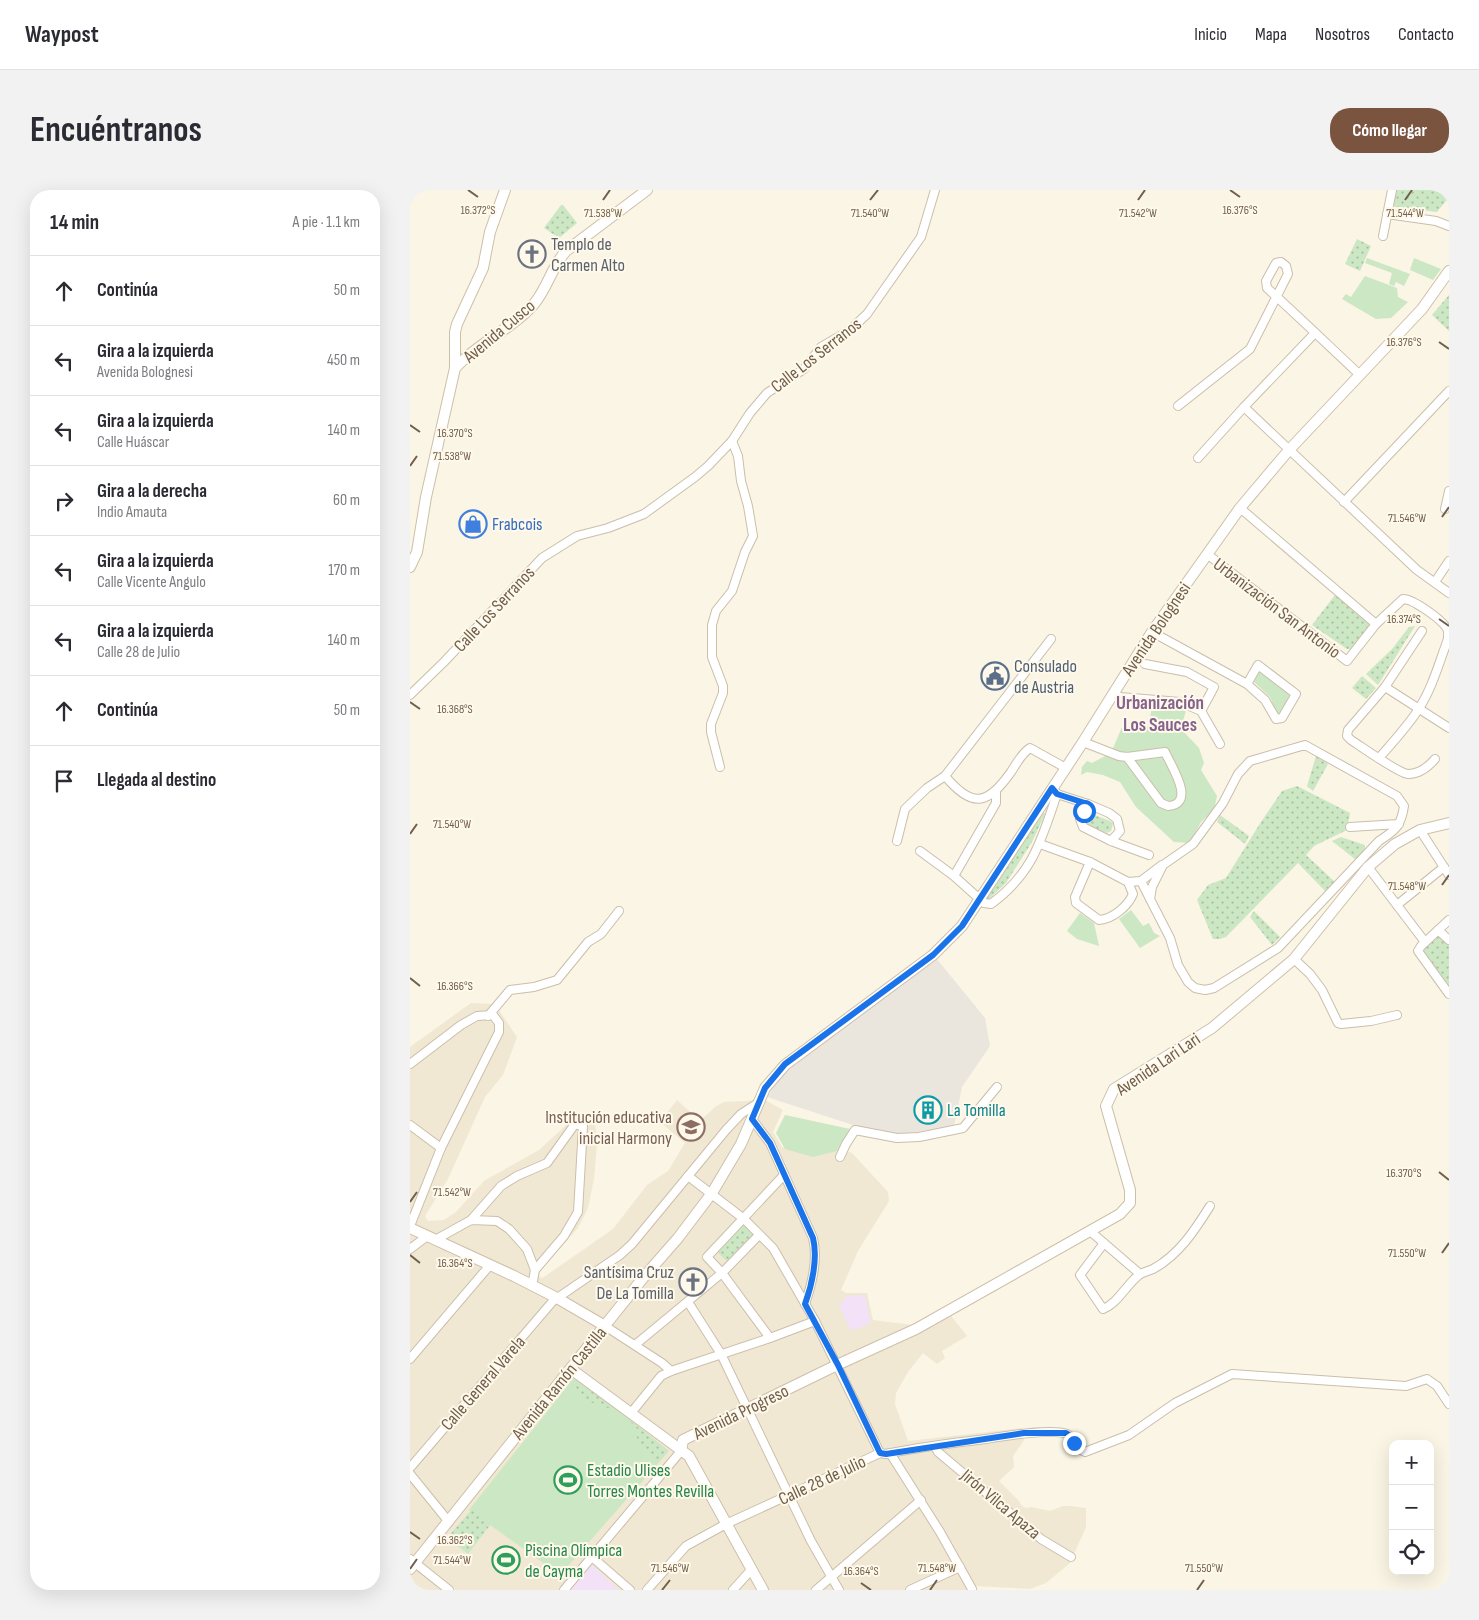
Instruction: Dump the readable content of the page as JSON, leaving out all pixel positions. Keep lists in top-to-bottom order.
{
  "streets": {
    "main road": [
      "Avenida Cusco",
      "Avenida Bolognesi",
      "Avenida Lari Lari",
      "Avenida Ramón Castilla",
      "Avenida Progreso"
    ],
    "street": [
      "Calle Los Serranos",
      "Urbanización San Antonio",
      "Calle General Varela",
      "Calle 28 de Julio",
      "Jirón Vilca Apaza"
    ]
  },
  "crossings": [
    ["Urbanización San Antonio", "Avenida Bolognesi"],
    ["Avenida Bolognesi", "Calle General Varela"],
    ["Avenida Bolognesi", "Avenida Ramón Castilla"],
    ["Avenida Lari Lari", "Avenida Progreso"],
    ["Calle 28 de Julio", "Jirón Vilca Apaza"]
  ],
  "districts": ["Urbanización Los Sauces"],
  "places": {
    "church": ["Templo de Carmen Alto", "Santísima Cruz De La Tomilla"],
    "shop": ["Frabcois"],
    "public building": ["Consulado de Austria"],
    "building": ["La Tomilla"],
    "school or university": ["Institución educativa inicial Harmony"],
    "sports": ["Estadio Ulises Torres Montes Revilla", "Piscina Olímpica de Cayma"]
  },
  "page": {
    "header": "Waypost",
    "nav": [
      "Inicio",
      "Mapa",
      "Nosotros",
      "Contacto"
    ],
    "buttons": "Cómo llegar",
    "title": "Encuéntranos",
    "heading": ["14 min", "A pie · 1.1 km"],
    "list": [
      ["Continúa", "50 m"],
      ["Gira a la izquierda", "Avenida Bolognesi", "450 m"],
      ["Gira a la izquierda", "Calle Huáscar", "140 m"],
      ["Gira a la derecha", "Indio Amauta", "60 m"],
      ["Gira a la izquierda", "Calle Vicente Angulo", "170 m"],
      ["Gira a la izquierda", "Calle 28 de Julio", "140 m"],
      ["Continúa", "50 m"],
      "Llegada al destino"
    ],
    "map_buttons": ["+", "−"]
  },
  "coordinates": [
    "16.372°S",
    "16.376°S",
    "71.538°W",
    "71.542°W",
    "71.540°W",
    "71.544°W",
    "16.370°S",
    "71.546°W",
    "16.374°S",
    "16.368°S",
    "71.548°W",
    "16.366°S",
    "71.550°W",
    "16.364°S",
    "16.362°S"
  ]
}
